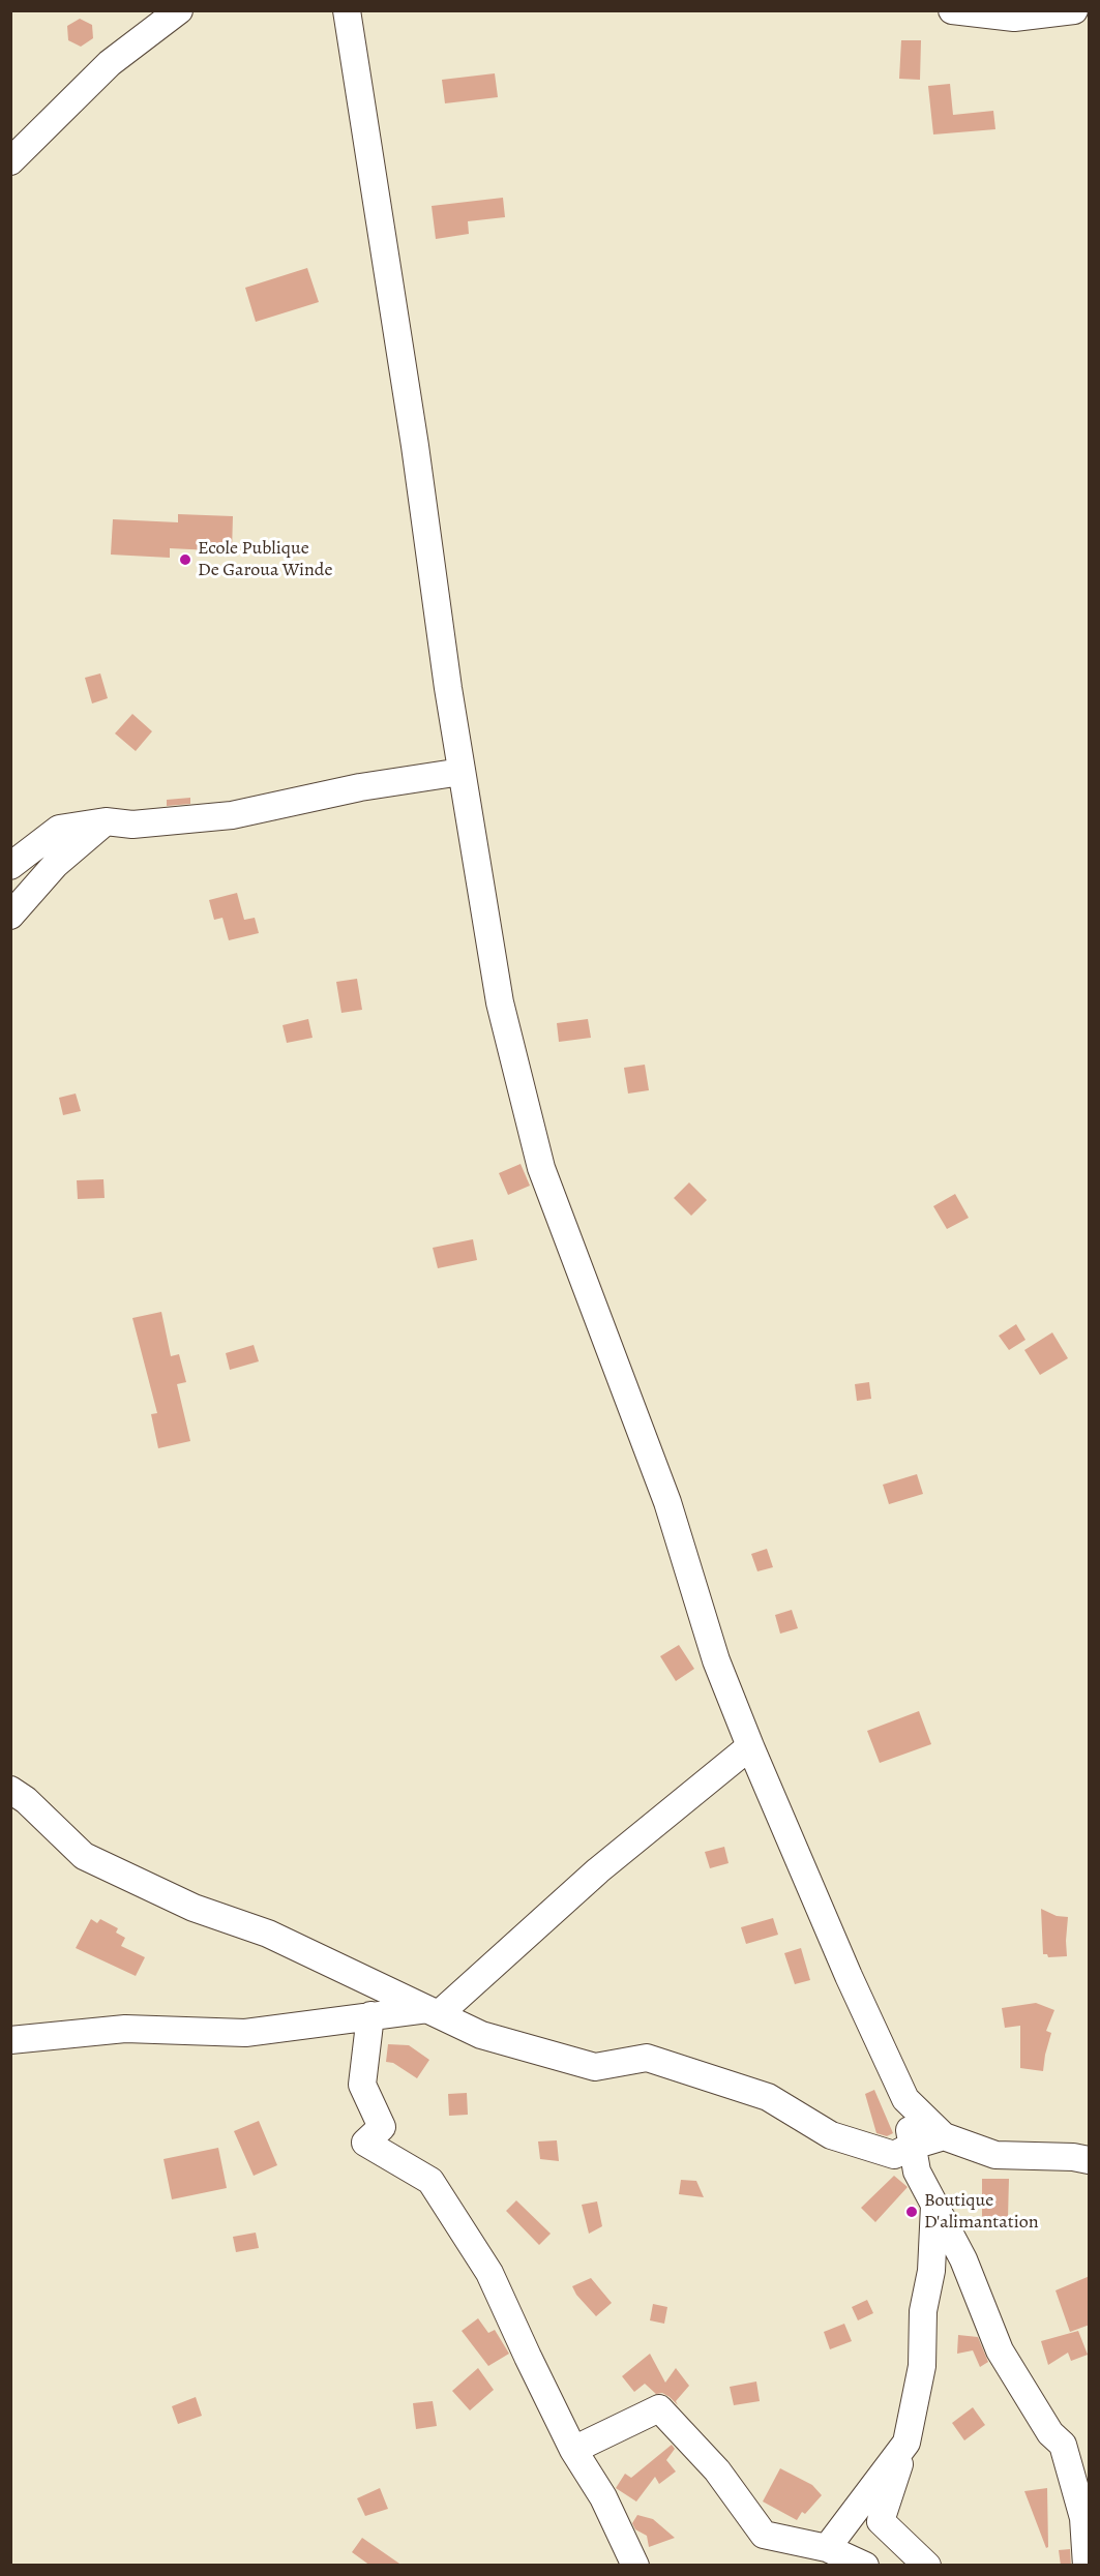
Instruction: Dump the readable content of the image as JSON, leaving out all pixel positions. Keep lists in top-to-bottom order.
{
  "places": ["Ecole Publique De Garoua Winde", "Boutique D'alimantation"]
}
